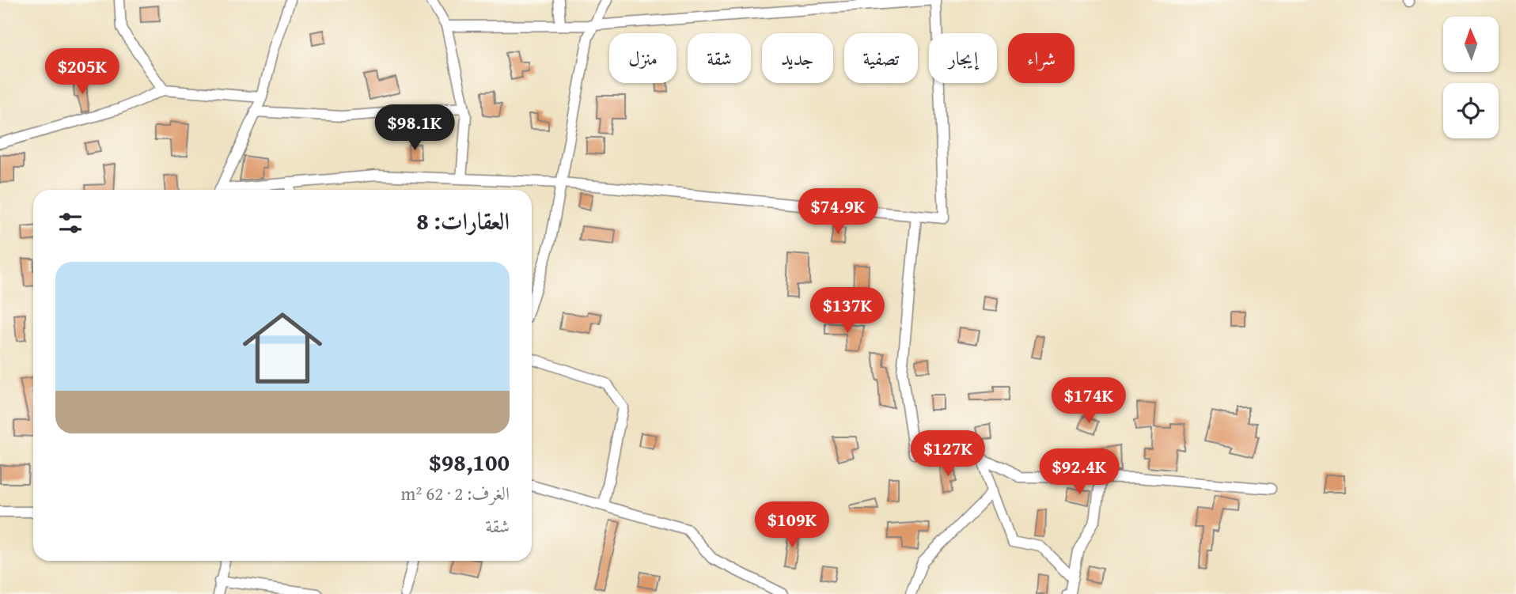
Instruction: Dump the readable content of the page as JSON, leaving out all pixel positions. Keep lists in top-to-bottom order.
{
  "north": "top",
  "page": {
    "chip": [
      "شراء",
      "إيجار",
      "تصفية",
      "جديد",
      "شقة",
      "منزل"
    ],
    "price": [
      "$205K",
      "$98.1K",
      "$74.9K",
      "$137K",
      "$174K",
      "$127K",
      "$92.4K",
      "$109K"
    ],
    "heading": "العقارات: 8",
    "list": [
      {
        "name": "$98,100",
        "note": "الغرف: 2 · 62 m² · شقة"
      }
    ]
  }
}
